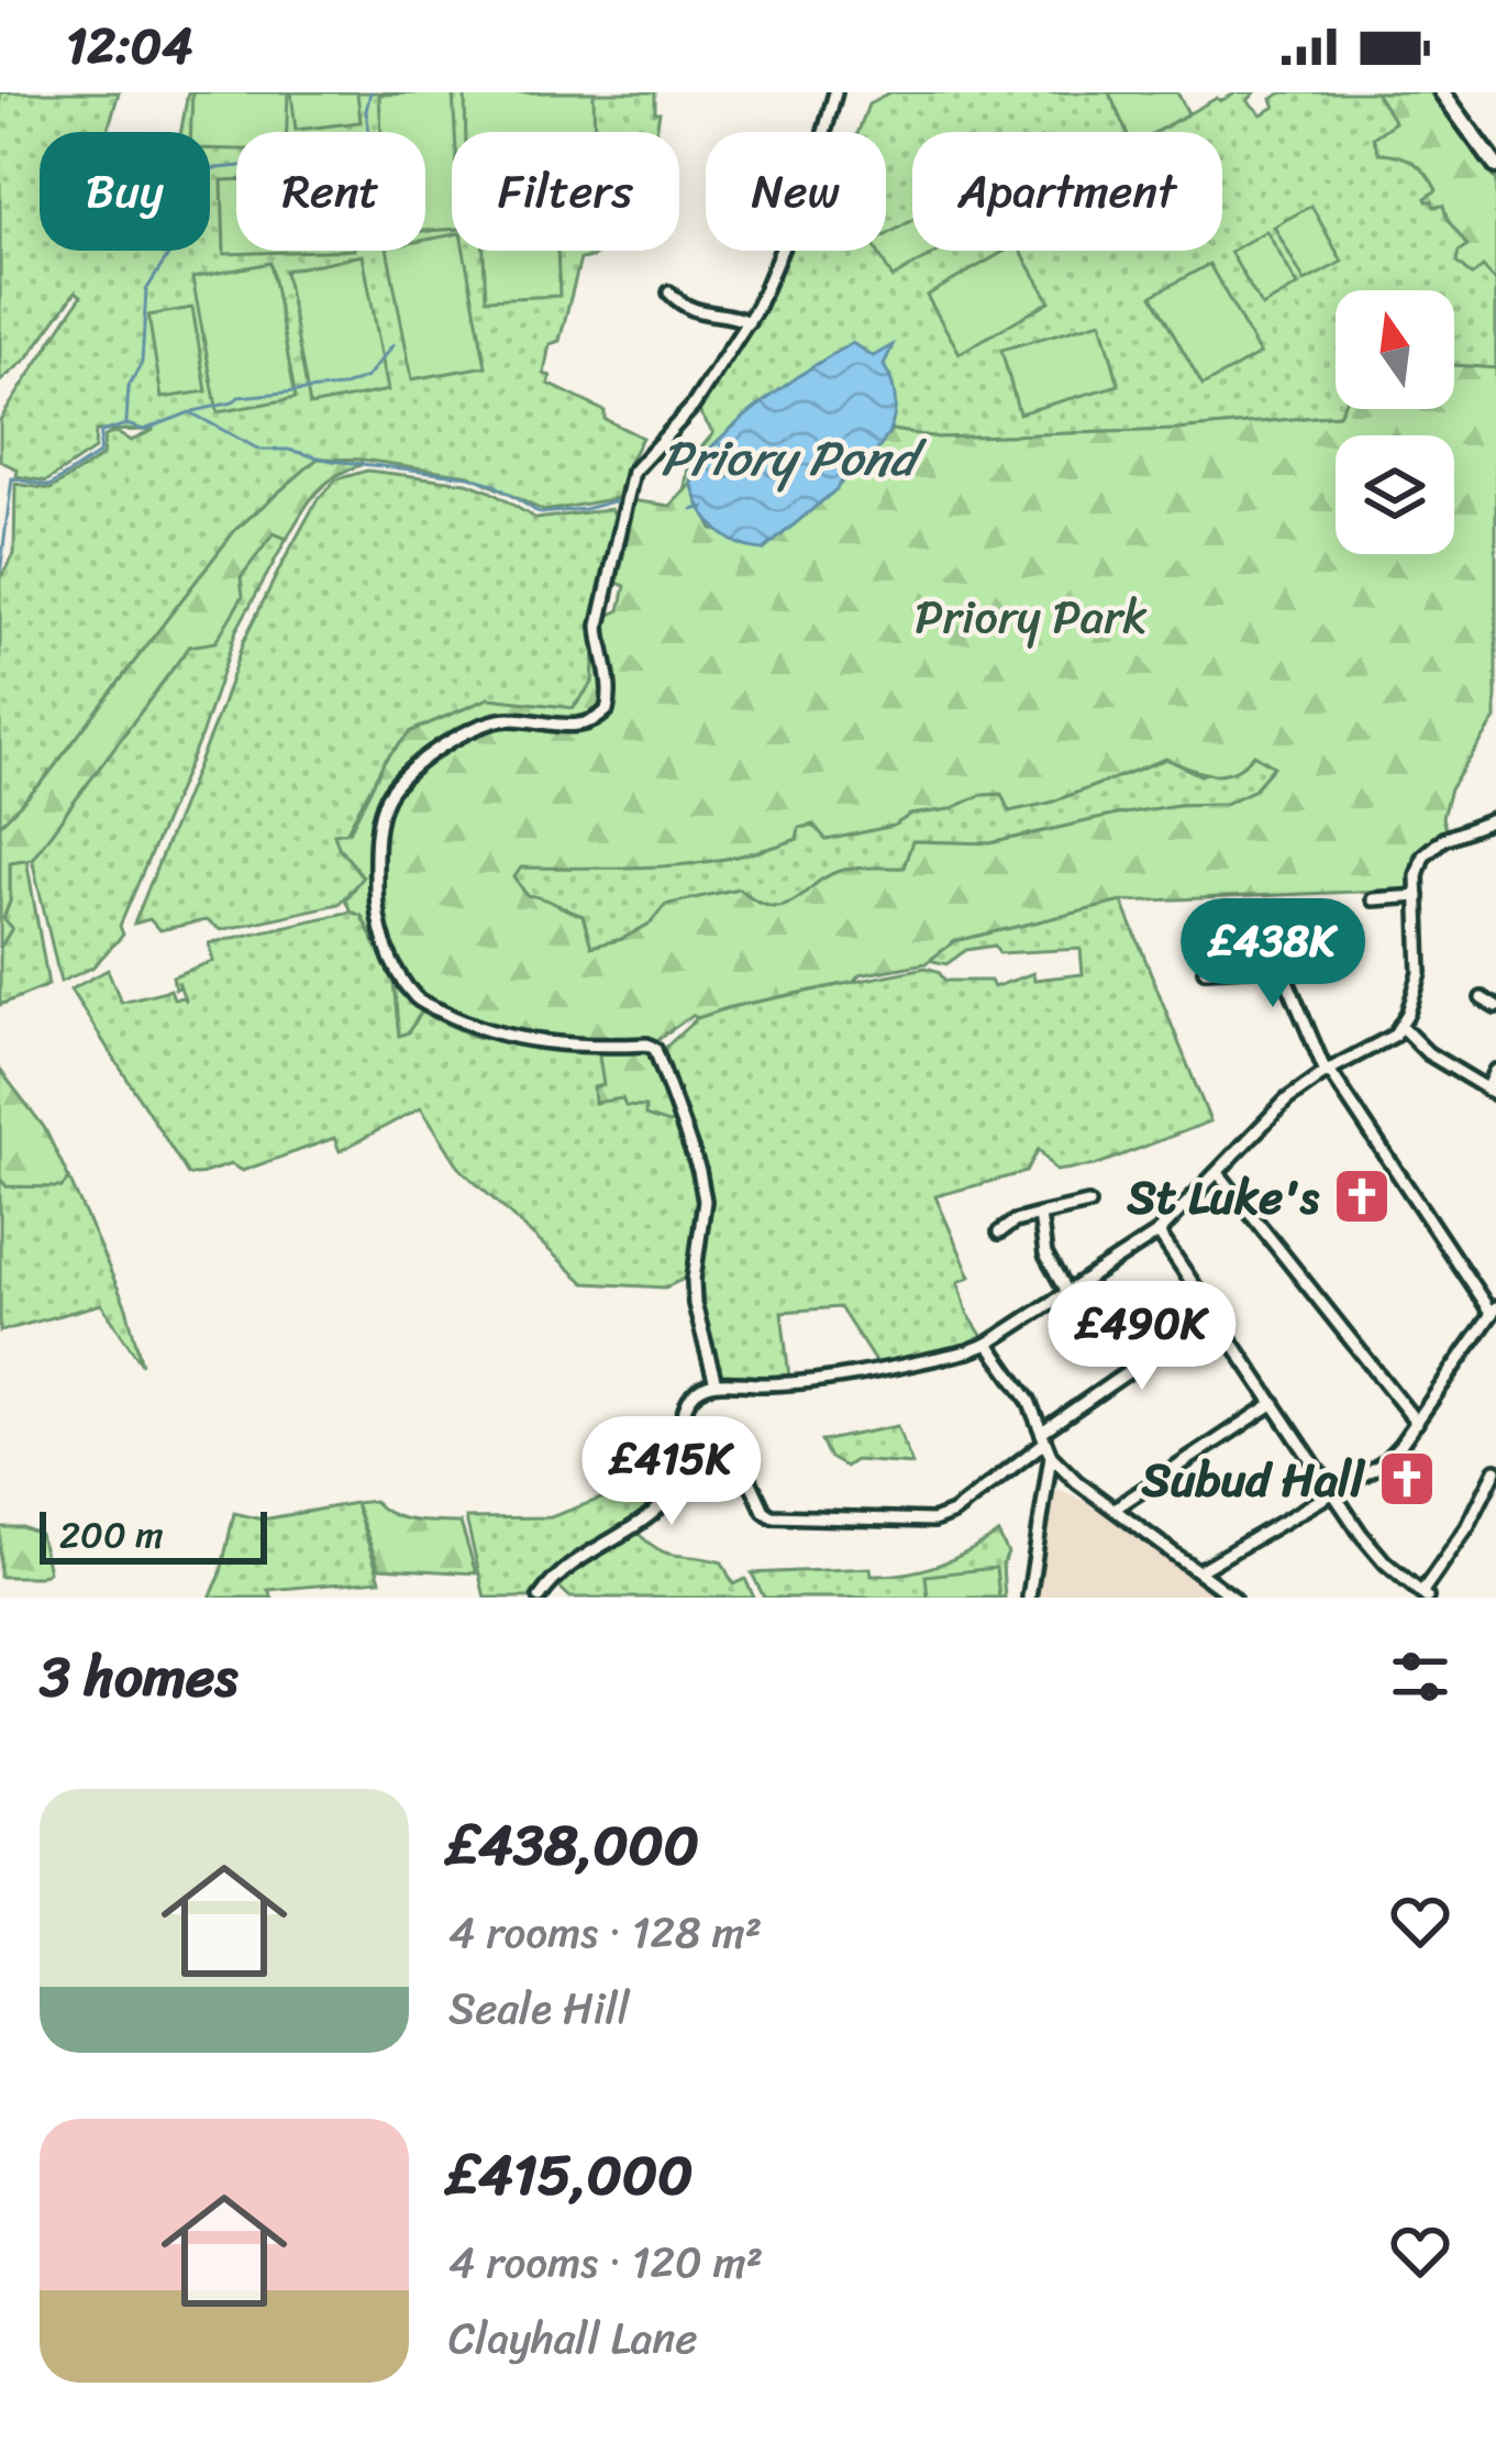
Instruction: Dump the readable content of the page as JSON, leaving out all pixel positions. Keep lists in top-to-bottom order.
{
  "water": ["Priory Pond"],
  "parks": ["Priory Park"],
  "places": {
    "church": ["St Luke's", "Subud Hall"]
  },
  "scale_bar": "200 m",
  "north": "top",
  "page": {
    "status": "12:04",
    "chip": [
      "Buy",
      "Rent",
      "Filters",
      "New",
      "Apartment"
    ],
    "price": ["£438K", "£490K", "£415K"],
    "scale": "200 m",
    "heading": "3 homes",
    "list": [
      {
        "name": "£438,000",
        "note": "4 rooms · 128 m² · Seale Hill"
      },
      {
        "name": "£415,000",
        "note": "4 rooms · 120 m² · Clayhall Lane"
      }
    ]
  }
}
